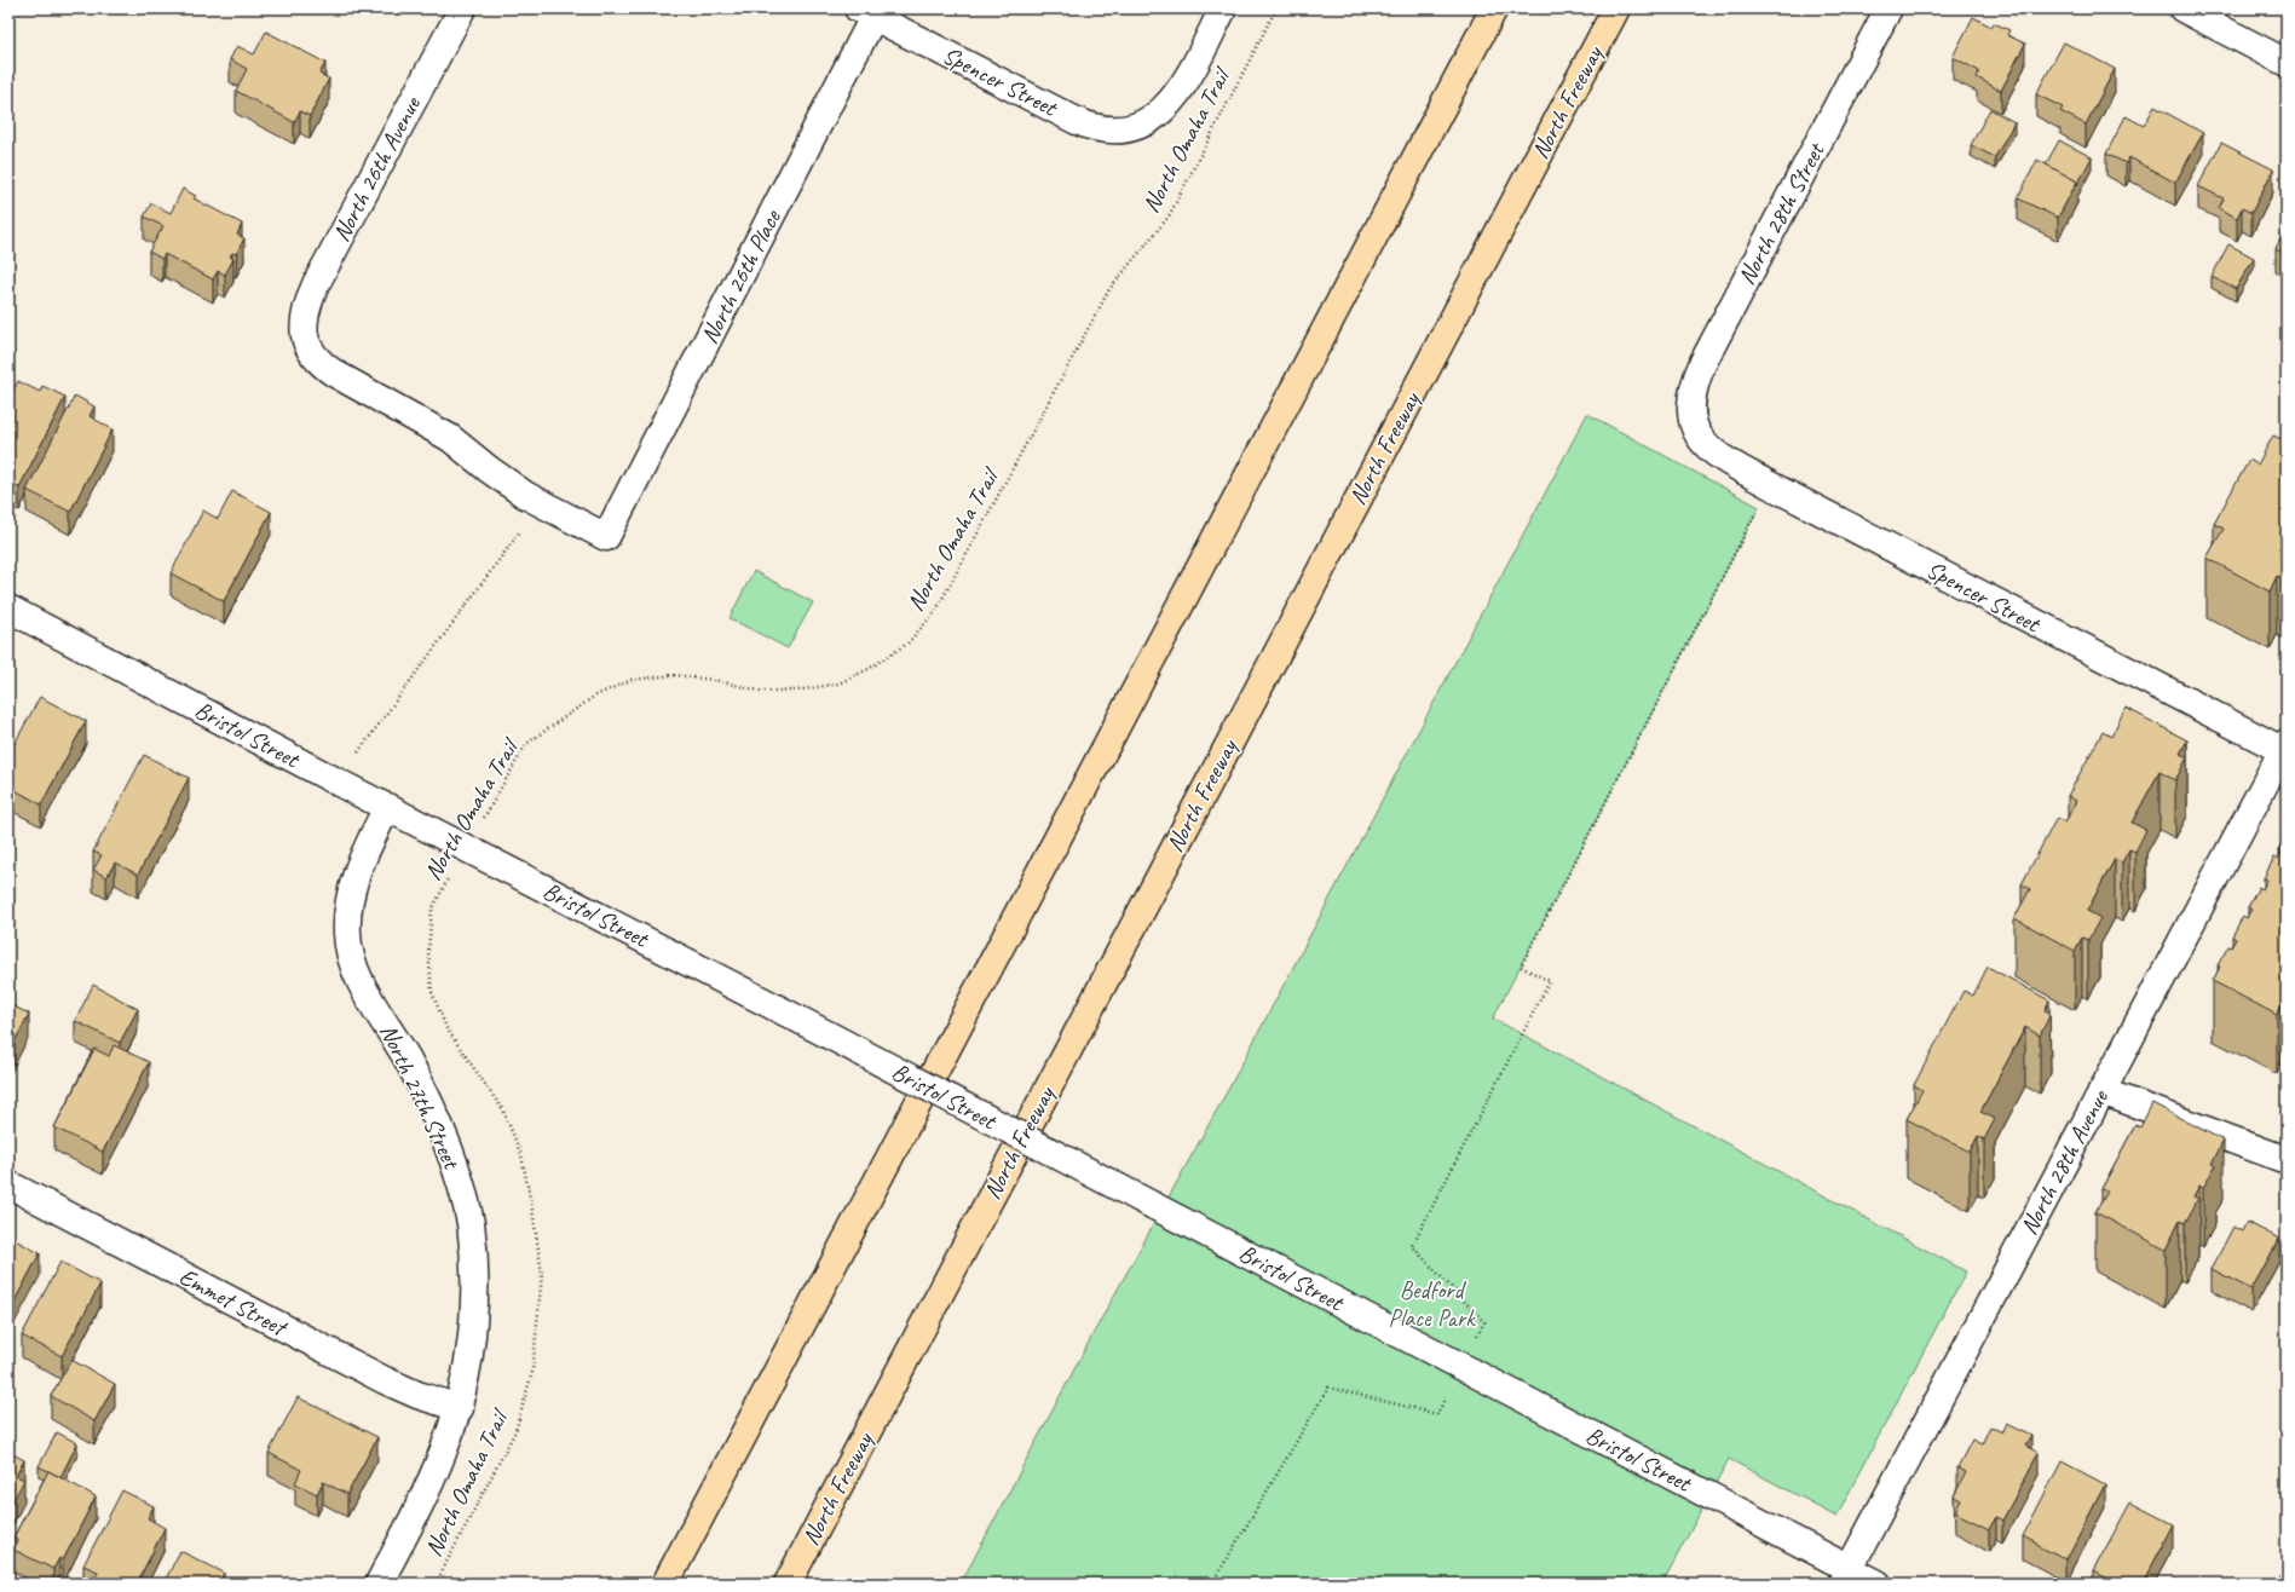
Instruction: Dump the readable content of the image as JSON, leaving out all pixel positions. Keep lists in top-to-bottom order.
{
  "streets": {
    "highway": ["North Freeway"],
    "street": [
      "Spencer Street",
      "North 26th Avenue",
      "North 28th Street",
      "North 26th Place",
      "Bristol Street",
      "North 27th Street",
      "North 28th Avenue",
      "Emmet Street"
    ],
    "path": ["North Omaha Trail"]
  },
  "crossings": [
    ["Spencer Street", "North 28th Street"],
    ["Spencer Street", "North 26th Place"],
    ["Spencer Street", "North 28th Avenue"],
    ["North Omaha Trail", "Bristol Street"],
    ["North 26th Avenue", "North 26th Place"],
    ["Bristol Street", "North 27th Street"],
    ["Bristol Street", "North 28th Avenue"],
    ["North 27th Street", "Emmet Street"]
  ],
  "parks": ["Bedford Place Park"]
}
